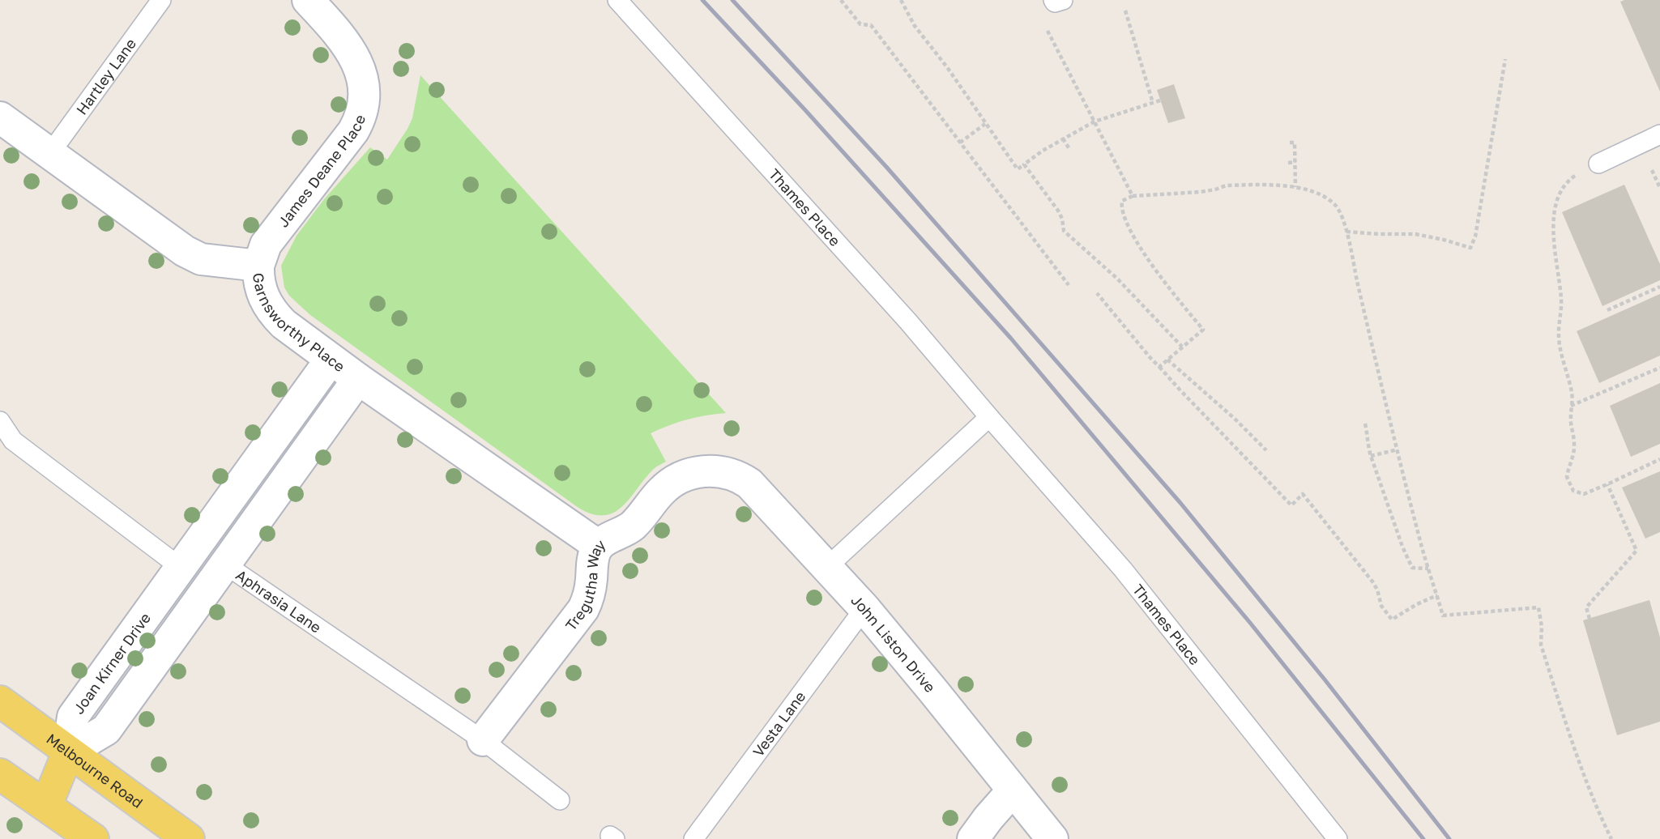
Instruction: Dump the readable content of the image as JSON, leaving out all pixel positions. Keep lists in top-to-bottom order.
{
  "streets": {
    "main road": ["Melbourne Road"],
    "street": [
      "James Deane Place",
      "Garnsworthy Place",
      "Tregutha Way",
      "Aphrasia Lane",
      "John Liston Drive",
      "Joan Kirner Drive"
    ],
    "lane": ["Hartley Lane", "Thames Place", "Vesta Lane"]
  },
  "crossings": [
    ["Hartley Lane", "Garnsworthy Place"],
    ["James Deane Place", "Garnsworthy Place"],
    ["Garnsworthy Place", "Tregutha Way"],
    ["Garnsworthy Place", "Joan Kirner Drive"],
    ["Tregutha Way", "Aphrasia Lane"],
    ["Tregutha Way", "John Liston Drive"],
    ["Aphrasia Lane", "Joan Kirner Drive"],
    ["John Liston Drive", "Vesta Lane"],
    ["Joan Kirner Drive", "Melbourne Road"]
  ]
}
